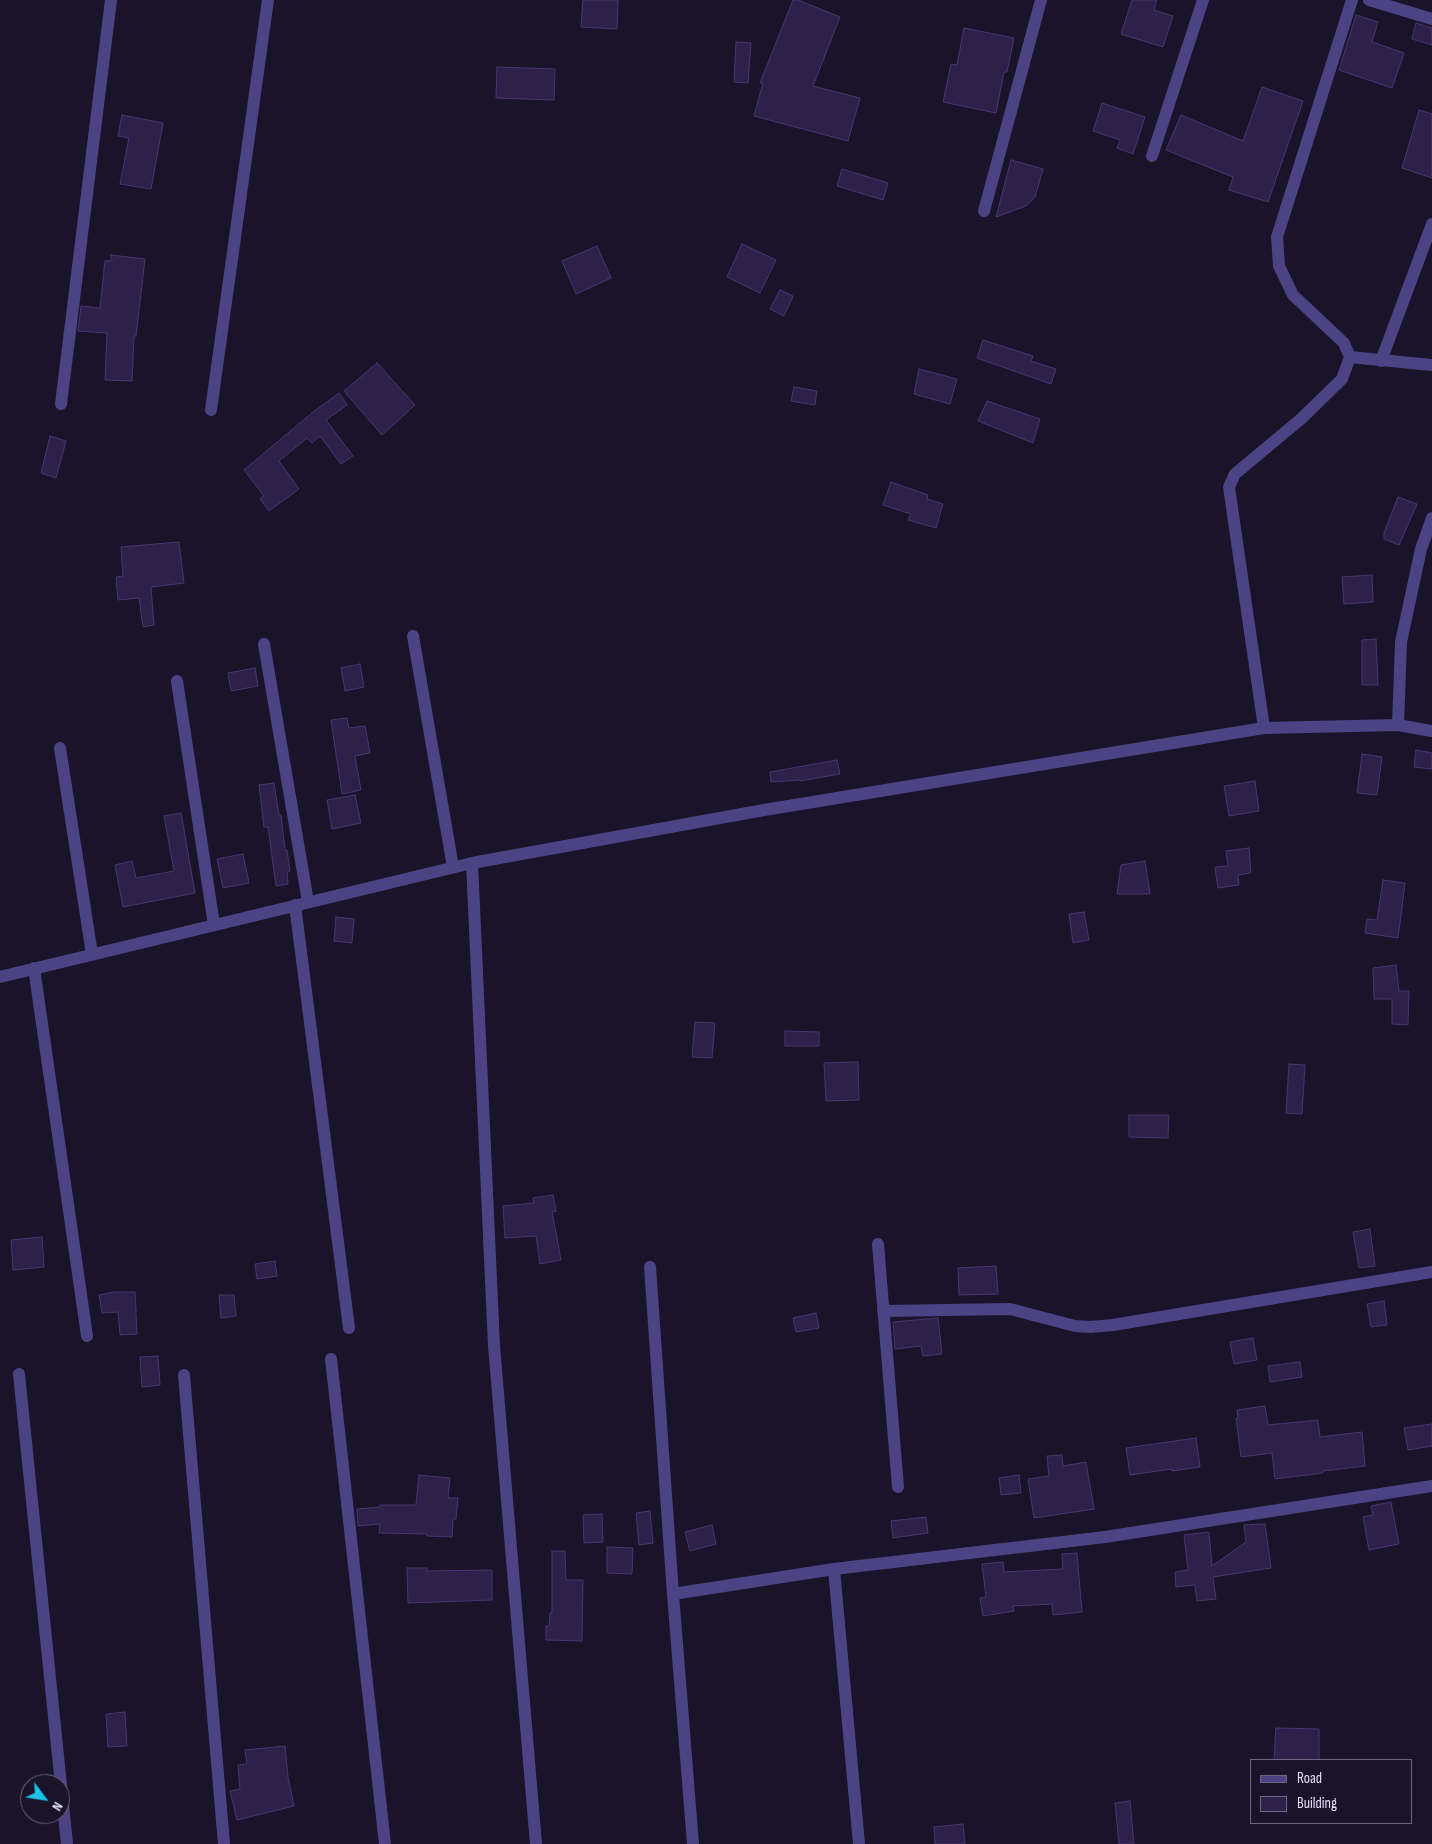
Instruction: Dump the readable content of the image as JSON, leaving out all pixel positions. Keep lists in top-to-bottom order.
{
  "legend": ["Road", "Building"],
  "north": "bottom right"
}
